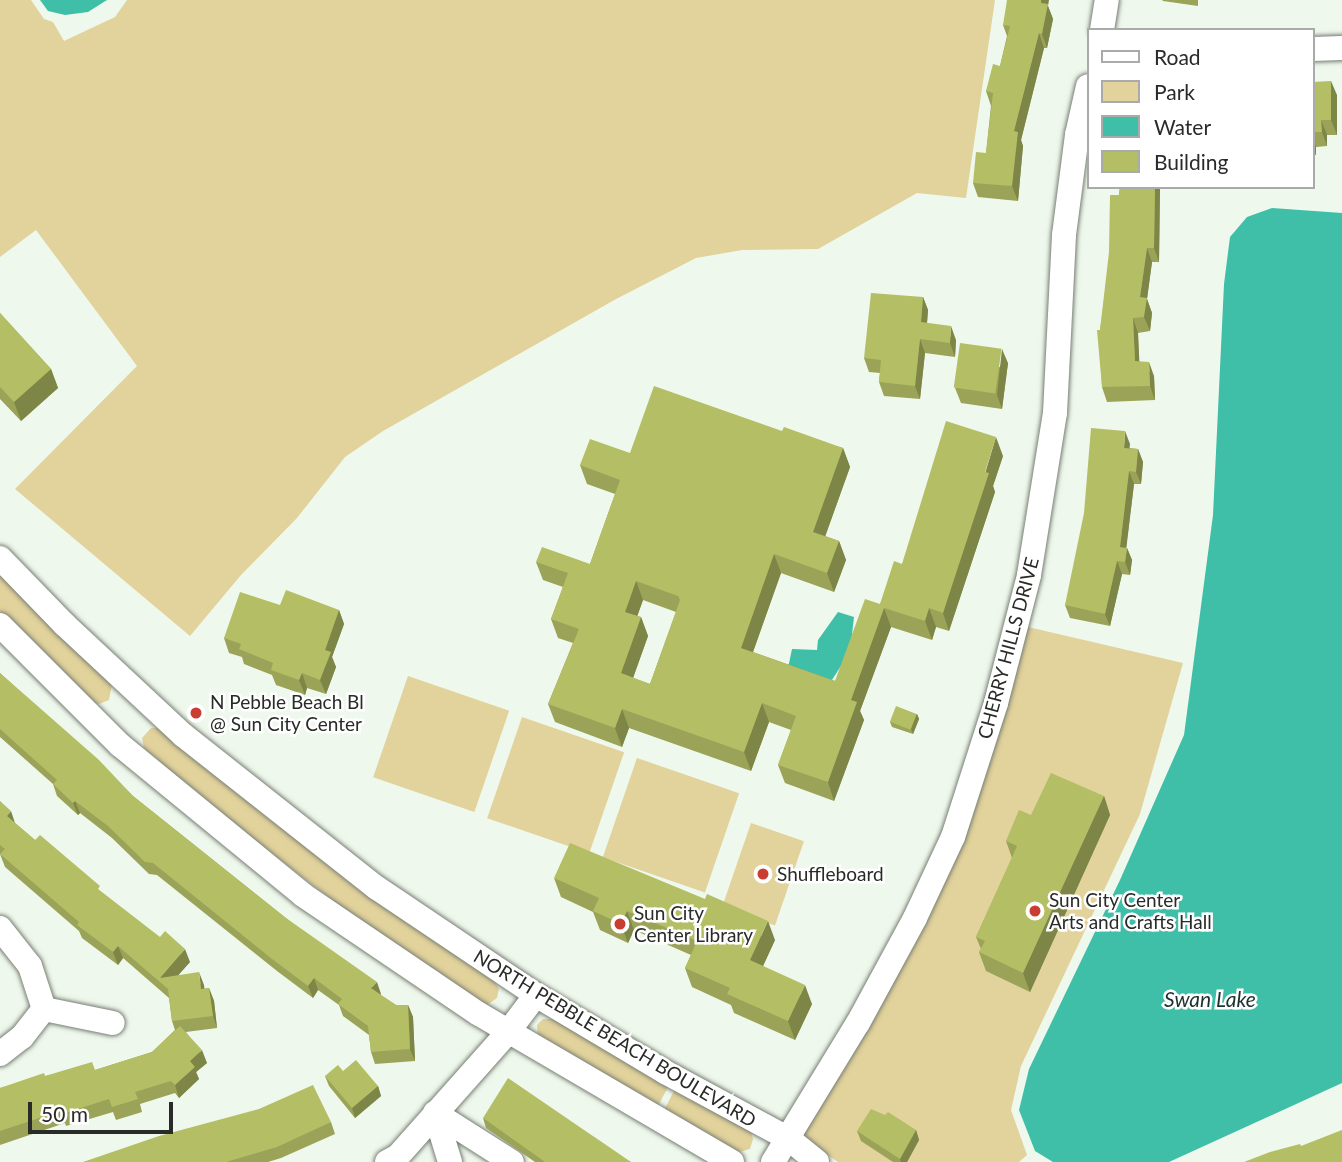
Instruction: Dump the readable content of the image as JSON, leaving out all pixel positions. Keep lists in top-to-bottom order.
{
  "streets": {
    "street": ["CHERRY HILLS DRIVE", "NORTH PEBBLE BEACH BOULEVARD"]
  },
  "crossings": [
    ["CHERRY HILLS DRIVE", "NORTH PEBBLE BEACH BOULEVARD"]
  ],
  "water": ["Swan Lake"],
  "places": [
    "N Pebble Beach Bl @ Sun City Center",
    "Shuffleboard",
    "Sun City Center Arts and Crafts Hall",
    "Sun City Center Library"
  ],
  "legend": [
    "Road",
    "Park",
    "Water",
    "Building"
  ],
  "scale_bar": "50 m"
}
